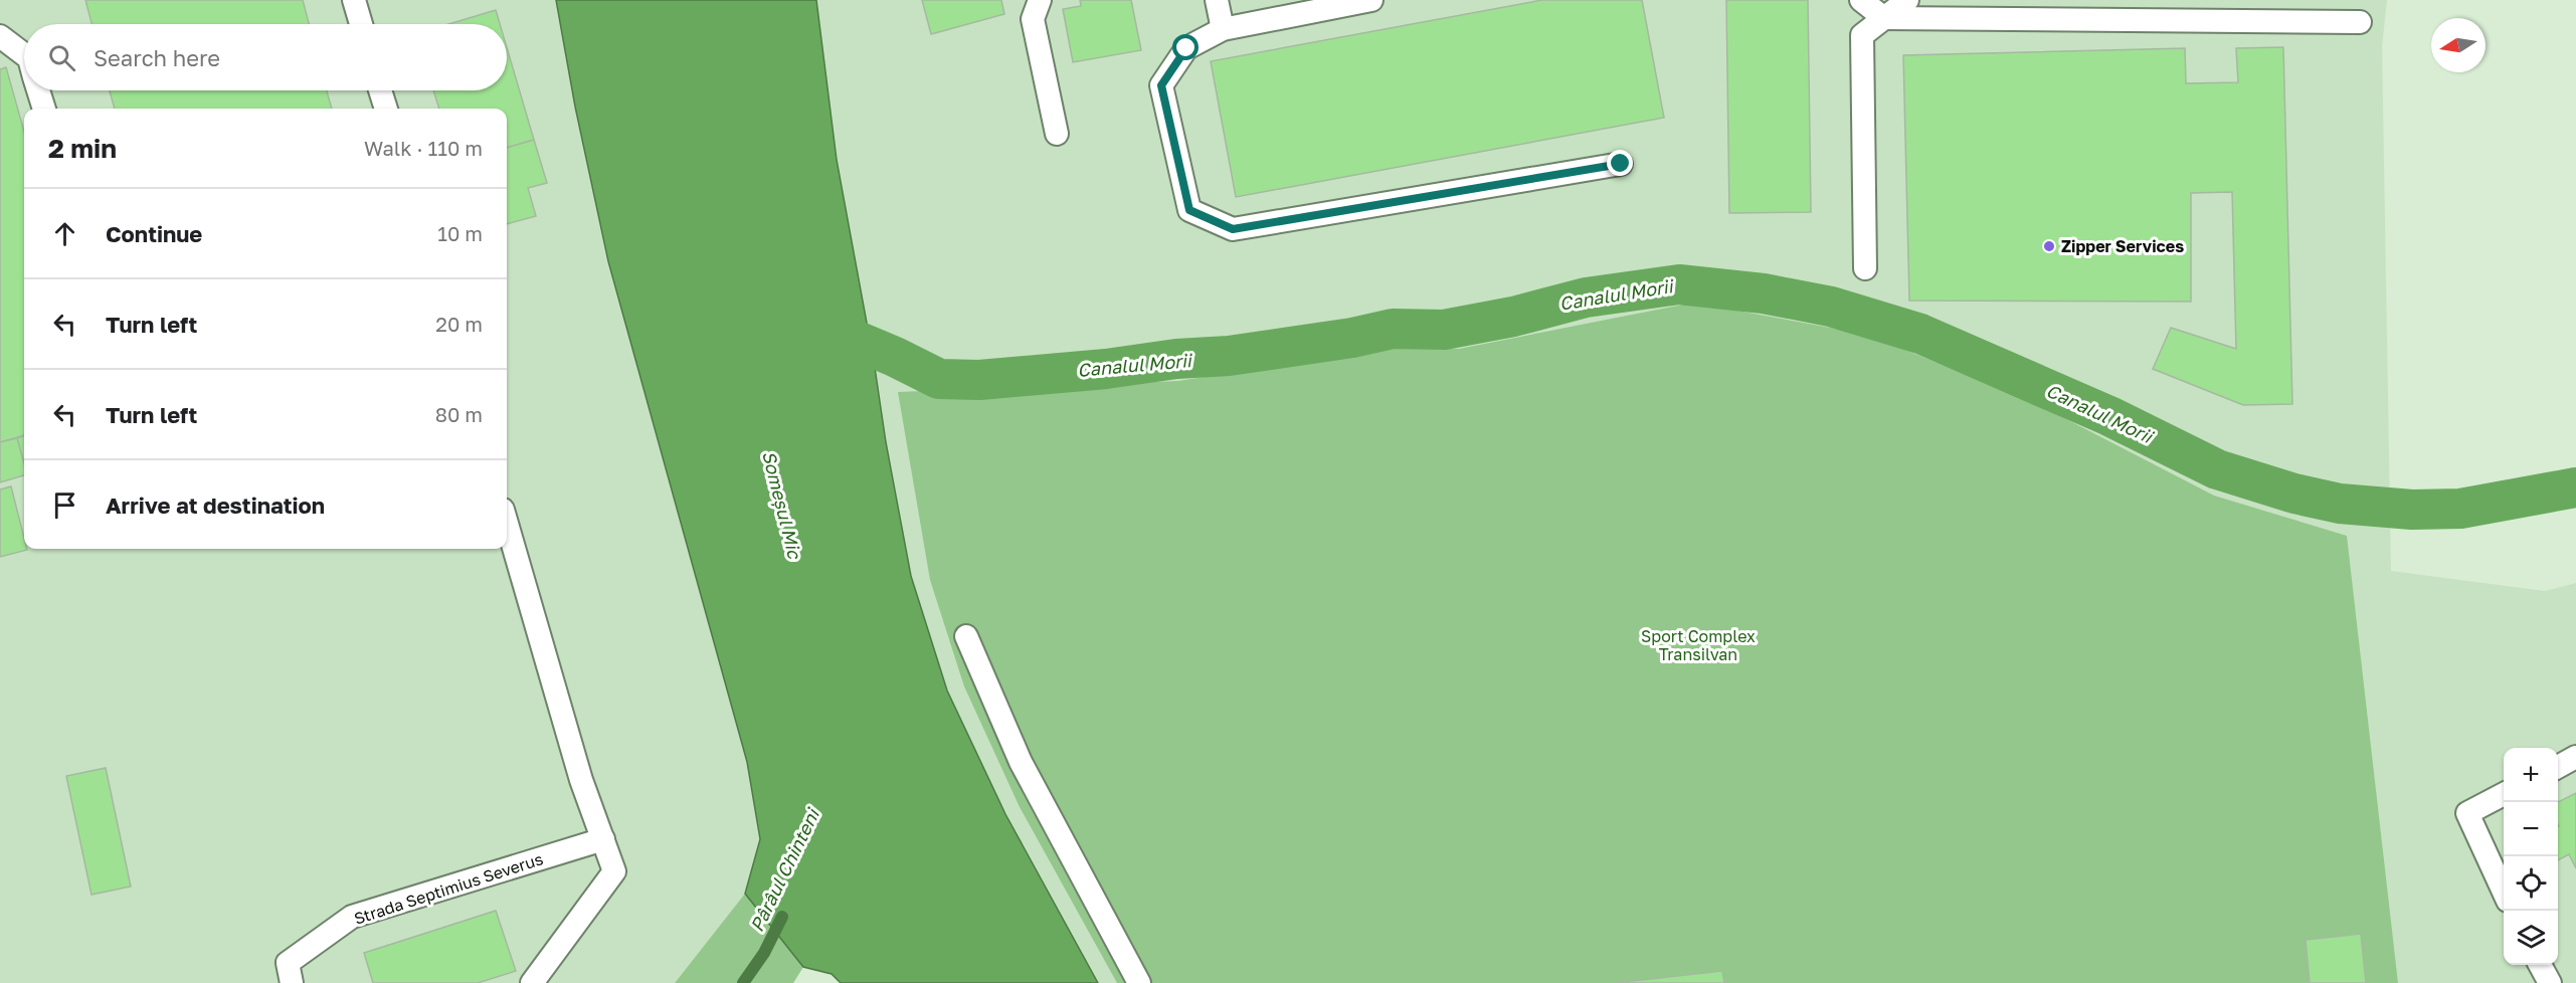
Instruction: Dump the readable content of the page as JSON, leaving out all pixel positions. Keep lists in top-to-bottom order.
{
  "streets": {
    "lane": ["Strada Septimius Severus"]
  },
  "water": ["Canalul Morii", "Someșul Mic", "Pârâul Chinteni"],
  "parks": ["Sport Complex Transilvan"],
  "places": ["Zipper Services"],
  "north": "left",
  "page": {
    "search": "Search here",
    "heading": ["2 min", "Walk · 110 m"],
    "list": [
      ["Continue", "10 m"],
      ["Turn left", "20 m"],
      ["Turn left", "80 m"],
      "Arrive at destination"
    ],
    "map_buttons": ["+", "−"]
  }
}
